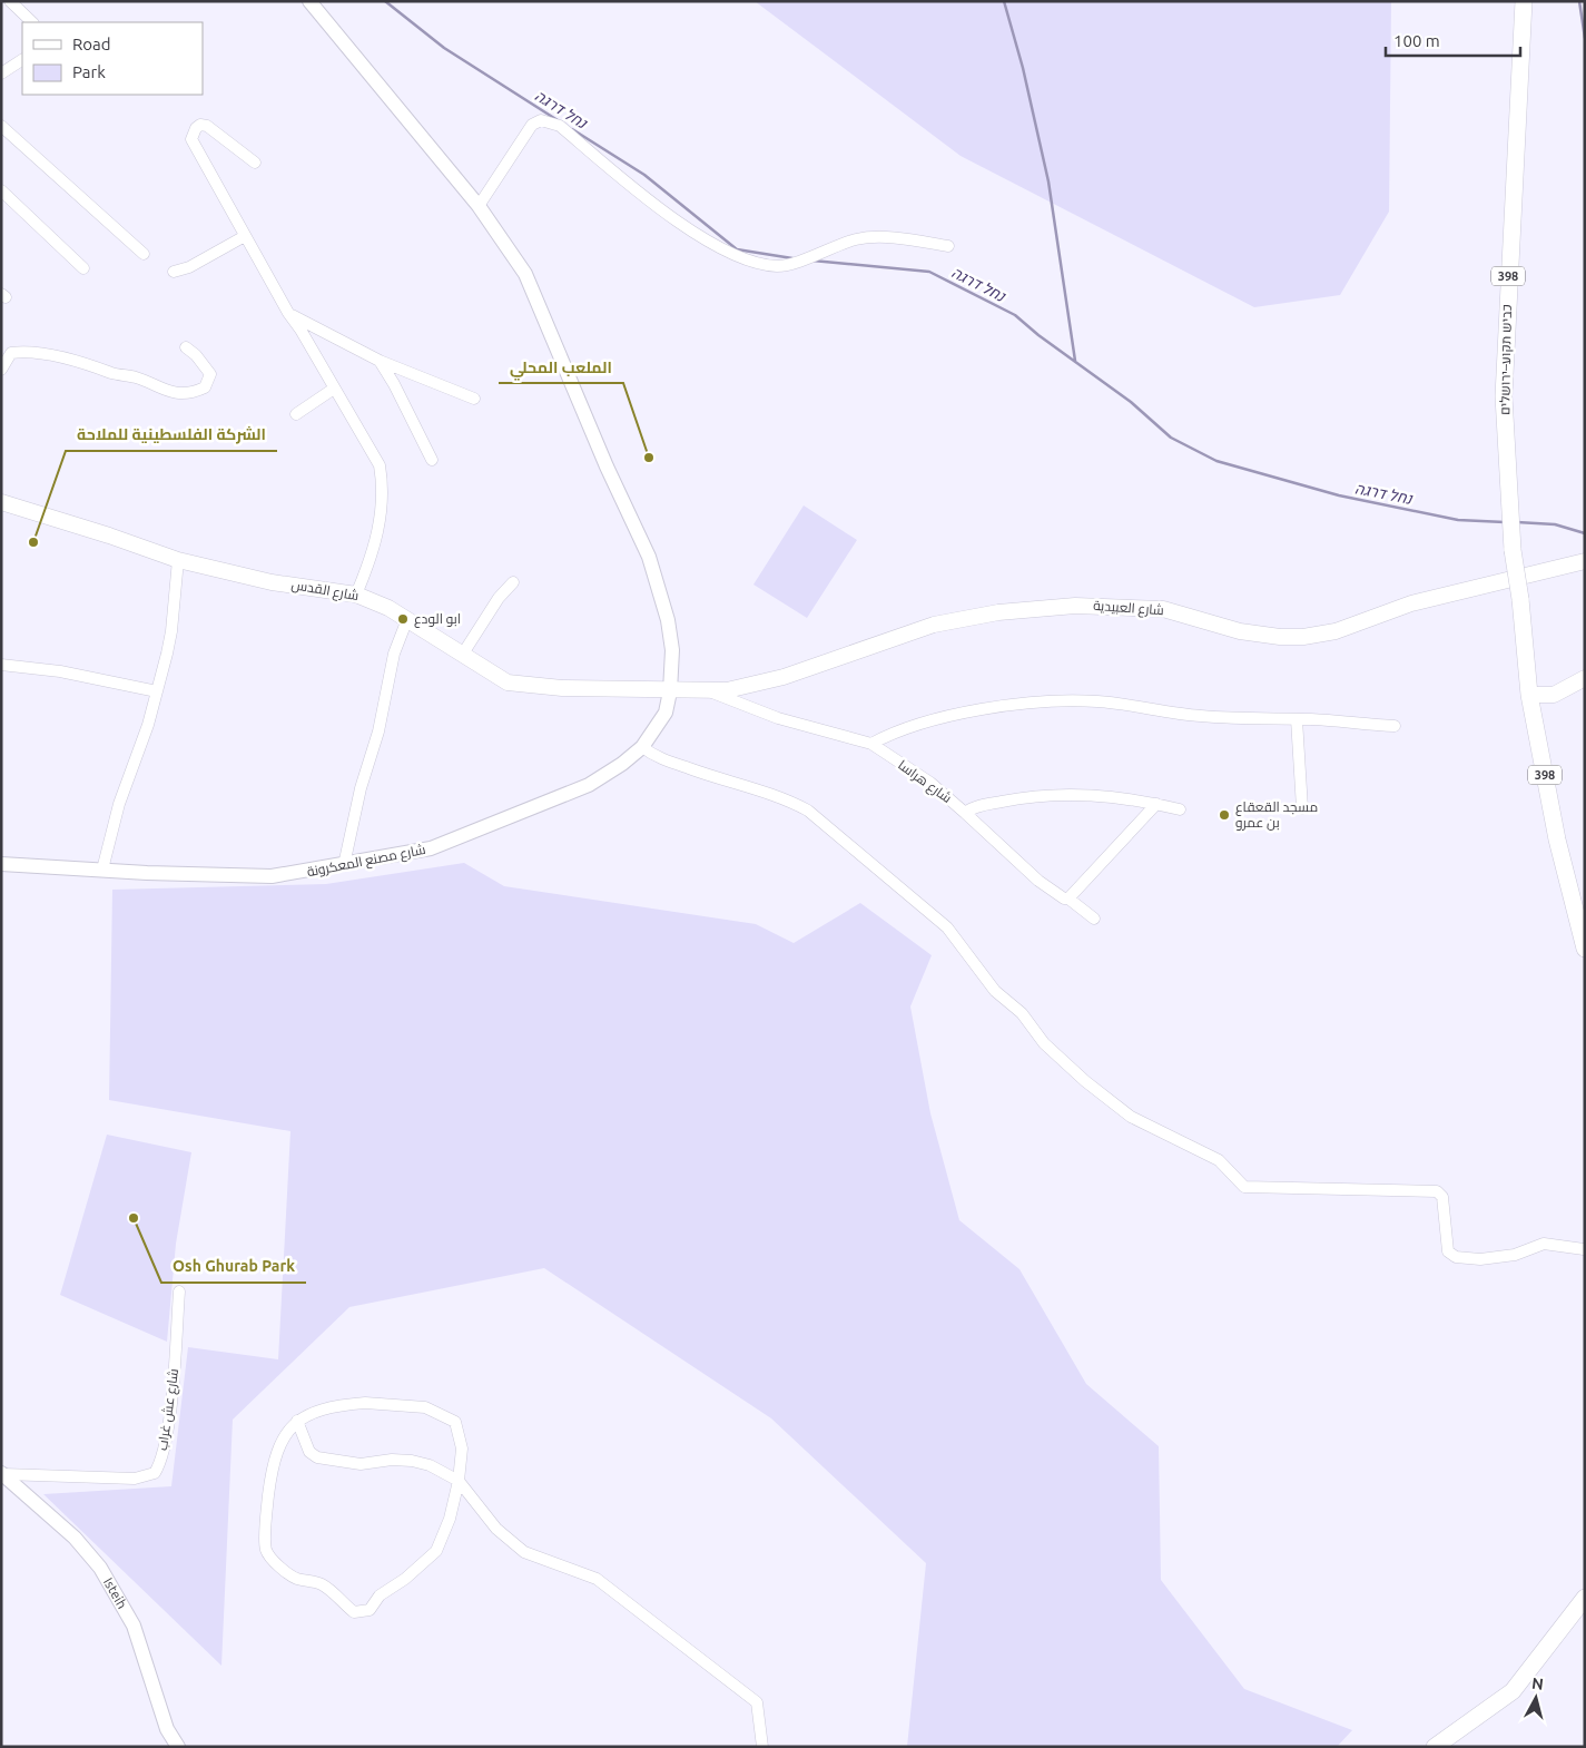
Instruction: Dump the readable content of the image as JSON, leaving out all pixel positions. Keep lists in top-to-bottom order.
{
  "streets": {
    "main road": [
      "398",
      "כביש תקוע–ירושלים",
      "شارع القدس",
      "شارع العبيدية"
    ],
    "street": [
      "شارع هراسا",
      "شارع مصنع المعكرونة",
      "شارع عش غراب",
      "Isteih"
    ]
  },
  "crossings": [
    ["398", "כביש תקוע–ירושלים"],
    ["شارع القدس", "شارع العبيدية"],
    ["شارع القدس", "شارع مصنع المعكرونة"],
    ["شارع العبيدية", "شارع هراسا"],
    ["شارع العبيدية", "شارع مصنع المعكرونة"],
    ["شارع عش غراب", "Isteih"]
  ],
  "water": ["נחל דרגה"],
  "places": [
    "الملعب المحلي",
    "الشركة الفلسطينية للملاحة",
    "ابو الودع",
    "مسجد القعقاع بن عمرو",
    "Osh Ghurab Park"
  ],
  "legend": ["Road", "Park"],
  "scale_bar": "100 m",
  "north": "top"
}
